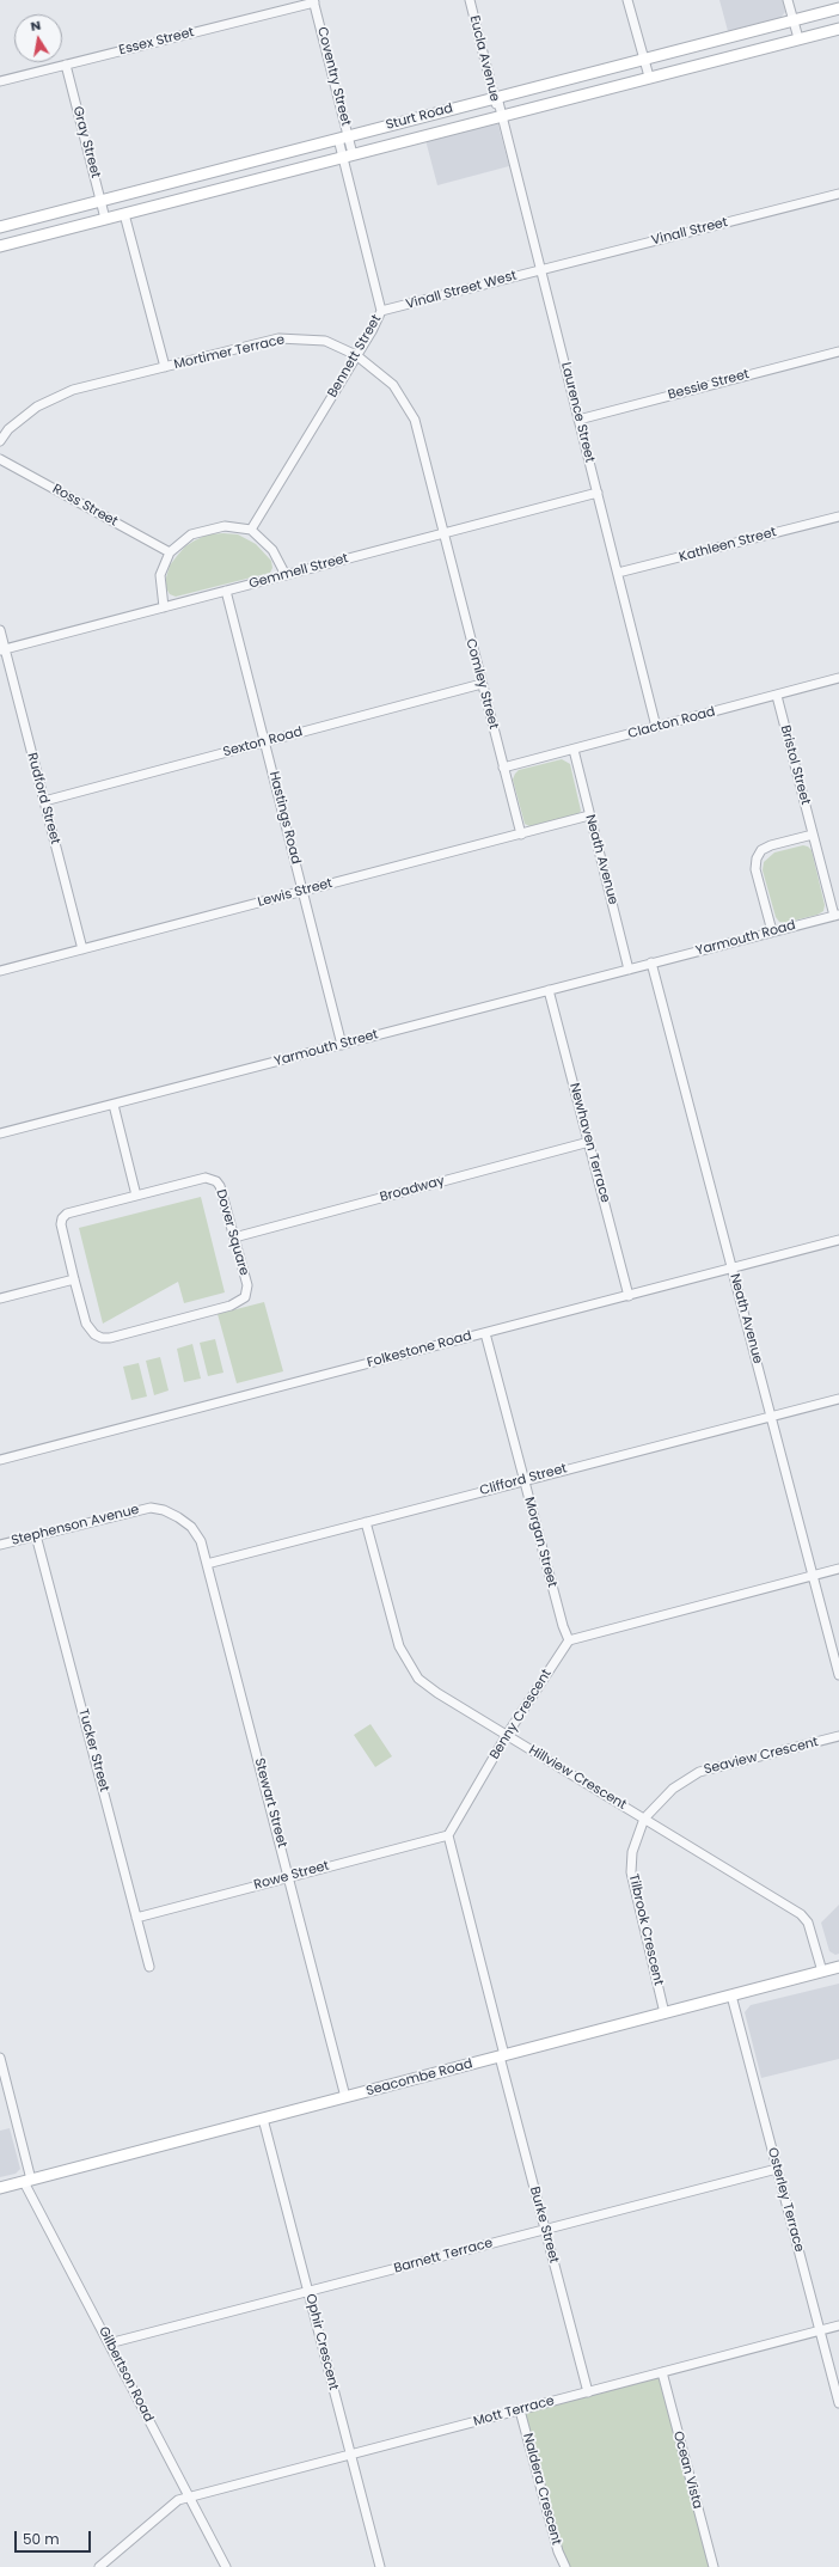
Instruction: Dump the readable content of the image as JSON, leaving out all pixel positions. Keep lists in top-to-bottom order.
{
  "streets": {
    "main road": ["Sturt Road", "Seacombe Road"],
    "street": [
      "Essex Street",
      "Eucla Avenue",
      "Coventry Street",
      "Gray Street",
      "Vinall Street",
      "Vinall Street West",
      "Mortimer Terrace",
      "Bennett Street",
      "Bessie Street",
      "Laurence Street",
      "Ross Street",
      "Kathleen Street",
      "Gemmell Street",
      "Comley Street",
      "Clacton Road",
      "Sexton Road",
      "Bristol Street",
      "Rudford Street",
      "Hastings Road",
      "Neath Avenue",
      "Lewis Street",
      "Yarmouth Road",
      "Yarmouth Street",
      "Newhaven Terrace",
      "Broadway",
      "Dover Square",
      "Folkestone Road",
      "Clifford Street",
      "Stephenson Avenue",
      "Morgan Street",
      "Benny Crescent",
      "Tucker Street",
      "Seaview Crescent",
      "Hillview Crescent",
      "Stewart Street",
      "Rowe Street",
      "Tilbrook Crescent",
      "Osterley Terrace",
      "Burke Street",
      "Barnett Terrace",
      "Ophir Crescent",
      "Gilbertson Road",
      "Mott Terrace",
      "Ocean Vista",
      "Naldera Crescent"
    ]
  },
  "crossings": [
    ["Essex Street", "Coventry Street"],
    ["Essex Street", "Gray Street"],
    ["Eucla Avenue", "Sturt Road"],
    ["Eucla Avenue", "Laurence Street"],
    ["Coventry Street", "Sturt Road"],
    ["Coventry Street", "Bennett Street"],
    ["Sturt Road", "Gray Street"],
    ["Sturt Road", "Bennett Street"],
    ["Sturt Road", "Laurence Street"],
    ["Vinall Street", "Vinall Street West"],
    ["Vinall Street", "Laurence Street"],
    ["Vinall Street West", "Bennett Street"],
    ["Vinall Street West", "Laurence Street"],
    ["Mortimer Terrace", "Bennett Street"],
    ["Mortimer Terrace", "Gemmell Street"],
    ["Mortimer Terrace", "Comley Street"],
    ["Bessie Street", "Laurence Street"],
    ["Laurence Street", "Kathleen Street"],
    ["Laurence Street", "Gemmell Street"],
    ["Laurence Street", "Clacton Road"],
    ["Gemmell Street", "Comley Street"],
    ["Gemmell Street", "Rudford Street"],
    ["Gemmell Street", "Hastings Road"],
    ["Comley Street", "Clacton Road"],
    ["Comley Street", "Sexton Road"],
    ["Comley Street", "Lewis Street"],
    ["Clacton Road", "Bristol Street"],
    ["Clacton Road", "Neath Avenue"],
    ["Sexton Road", "Rudford Street"],
    ["Sexton Road", "Hastings Road"],
    ["Bristol Street", "Yarmouth Road"],
    ["Rudford Street", "Lewis Street"],
    ["Hastings Road", "Lewis Street"],
    ["Hastings Road", "Yarmouth Street"],
    ["Neath Avenue", "Lewis Street"],
    ["Neath Avenue", "Yarmouth Road"],
    ["Neath Avenue", "Yarmouth Street"],
    ["Neath Avenue", "Folkestone Road"],
    ["Neath Avenue", "Clifford Street"],
    ["Yarmouth Road", "Yarmouth Street"],
    ["Yarmouth Street", "Newhaven Terrace"],
    ["Newhaven Terrace", "Broadway"],
    ["Newhaven Terrace", "Folkestone Road"],
    ["Broadway", "Dover Square"],
    ["Folkestone Road", "Morgan Street"],
    ["Clifford Street", "Morgan Street"],
    ["Clifford Street", "Hillview Crescent"],
    ["Clifford Street", "Stewart Street"],
    ["Stephenson Avenue", "Tucker Street"],
    ["Stephenson Avenue", "Stewart Street"],
    ["Morgan Street", "Benny Crescent"],
    ["Benny Crescent", "Hillview Crescent"],
    ["Benny Crescent", "Rowe Street"],
    ["Tucker Street", "Rowe Street"],
    ["Seaview Crescent", "Hillview Crescent"],
    ["Seaview Crescent", "Tilbrook Crescent"],
    ["Hillview Crescent", "Tilbrook Crescent"],
    ["Hillview Crescent", "Seacombe Road"],
    ["Stewart Street", "Rowe Street"],
    ["Stewart Street", "Seacombe Road"],
    ["Tilbrook Crescent", "Seacombe Road"],
    ["Seacombe Road", "Osterley Terrace"],
    ["Seacombe Road", "Burke Street"],
    ["Seacombe Road", "Ophir Crescent"],
    ["Seacombe Road", "Gilbertson Road"],
    ["Osterley Terrace", "Barnett Terrace"],
    ["Osterley Terrace", "Mott Terrace"],
    ["Burke Street", "Barnett Terrace"],
    ["Burke Street", "Mott Terrace"],
    ["Barnett Terrace", "Ophir Crescent"],
    ["Barnett Terrace", "Gilbertson Road"],
    ["Ophir Crescent", "Mott Terrace"],
    ["Gilbertson Road", "Mott Terrace"],
    ["Mott Terrace", "Ocean Vista"],
    ["Mott Terrace", "Naldera Crescent"]
  ],
  "scale_bar": "50 m",
  "north": "top"
}
